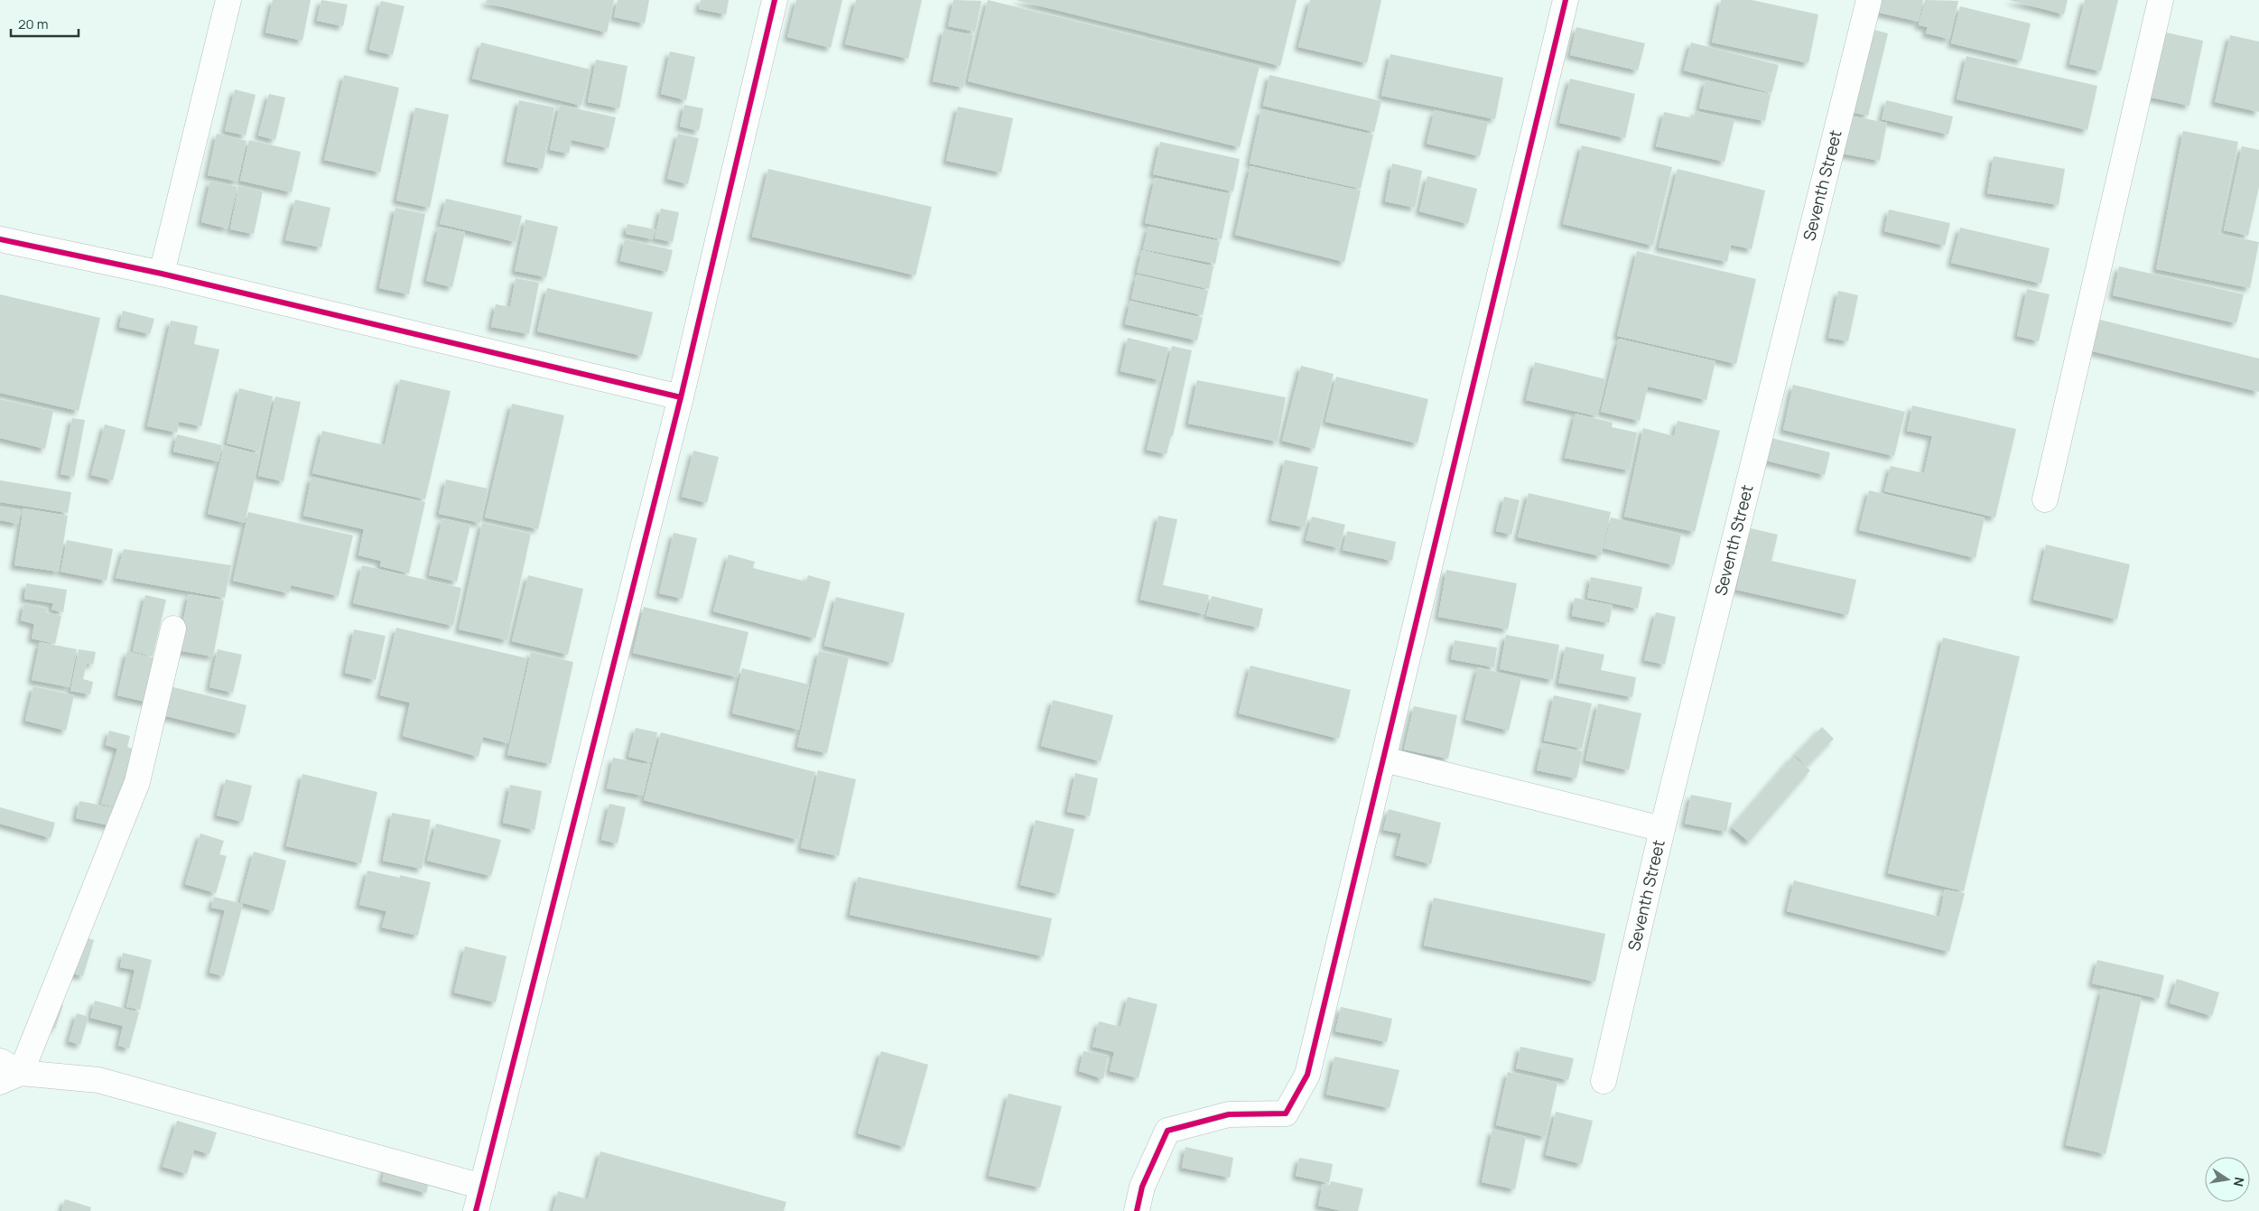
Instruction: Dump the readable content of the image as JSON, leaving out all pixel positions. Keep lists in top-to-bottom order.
{
  "streets": {
    "street": ["Seventh Street"]
  },
  "scale_bar": "20 m",
  "north": "right"
}
